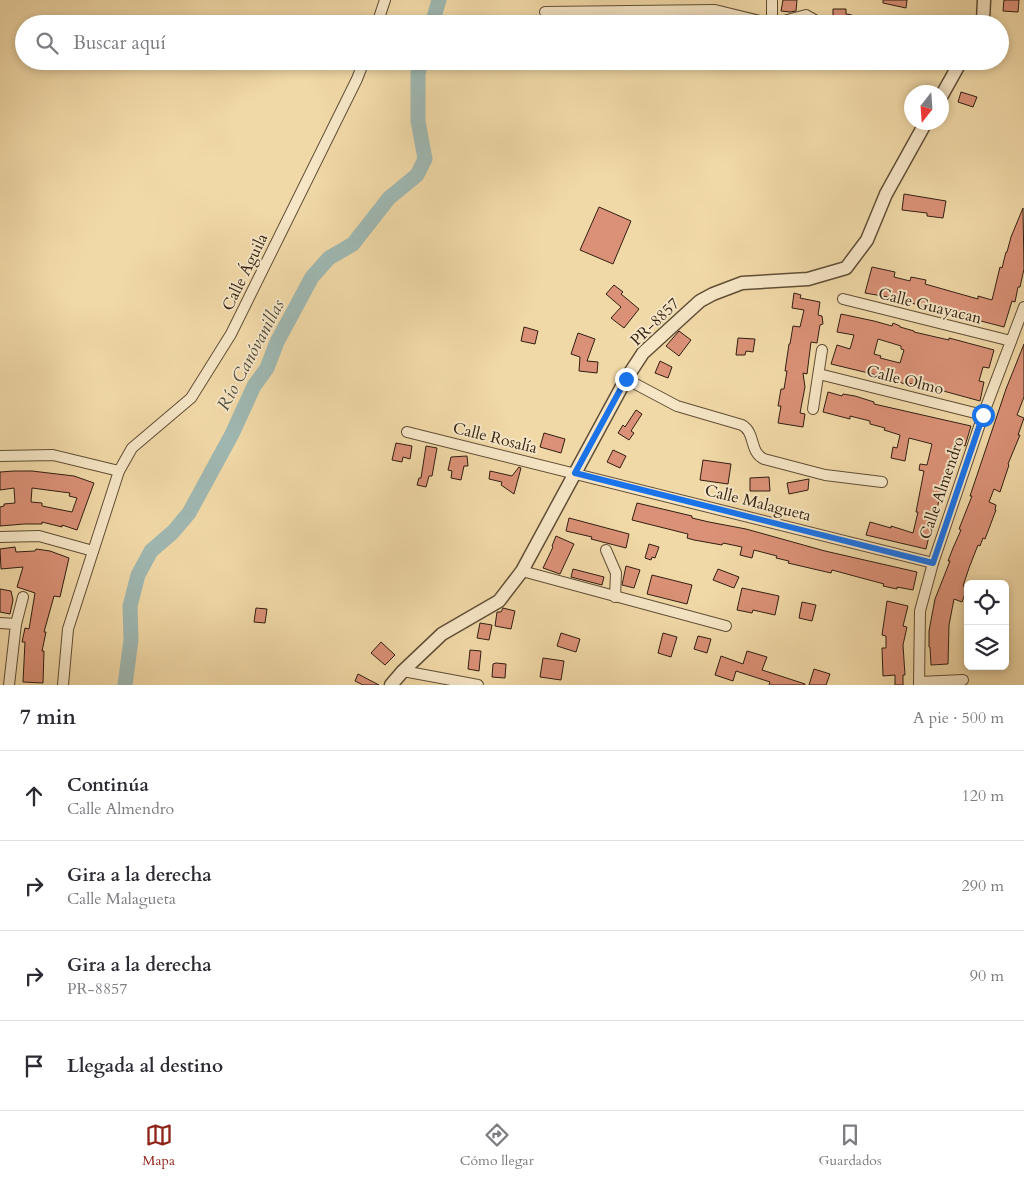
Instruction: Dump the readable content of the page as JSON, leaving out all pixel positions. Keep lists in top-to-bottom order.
{
  "streets": {
    "street": [
      "Calle Águila",
      "Calle Guayacan",
      "PR-8857",
      "Calle Olmo",
      "Calle Rosalía",
      "Calle Almendro",
      "Calle Malagueta"
    ]
  },
  "crossings": [
    ["Calle Guayacan", "Calle Almendro"],
    ["PR-8857", "Calle Rosalía"],
    ["PR-8857", "Calle Malagueta"],
    ["Calle Olmo", "Calle Almendro"],
    ["Calle Rosalía", "Calle Malagueta"],
    ["Calle Almendro", "Calle Malagueta"]
  ],
  "water": ["Río Canóvanillas"],
  "north": "bottom",
  "page": {
    "search": "Buscar aquí",
    "heading": ["7 min", "A pie · 500 m"],
    "list": [
      ["Continúa", "Calle Almendro", "120 m"],
      ["Gira a la derecha", "Calle Malagueta", "290 m"],
      ["Gira a la derecha", "PR-8857", "90 m"],
      "Llegada al destino"
    ],
    "nav": ["Mapa", "Cómo llegar", "Guardados"]
  }
}
